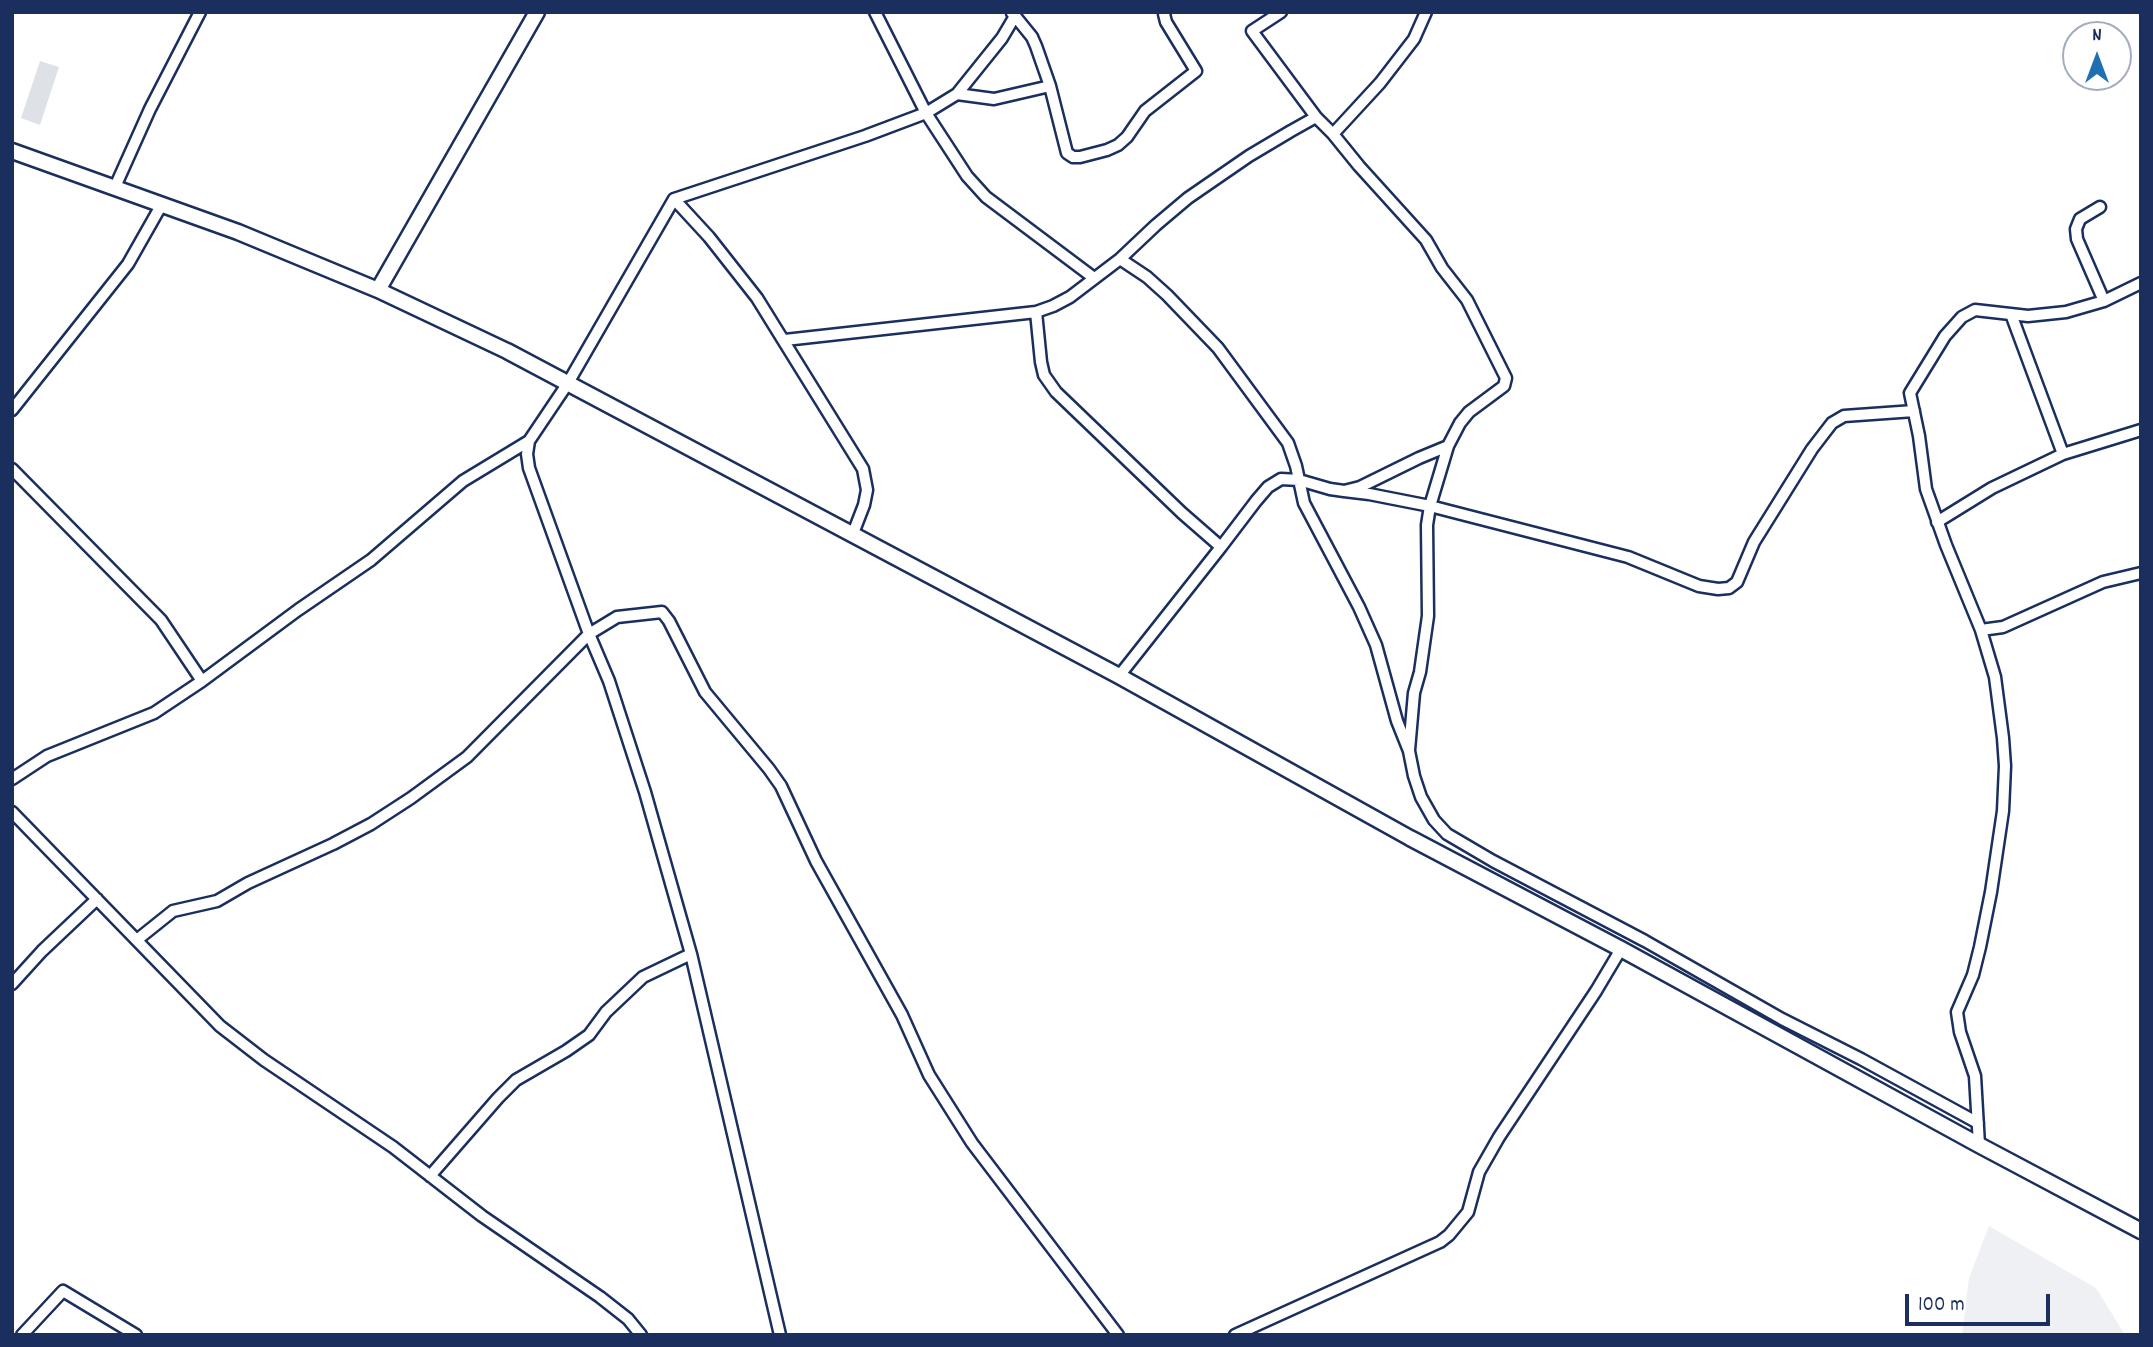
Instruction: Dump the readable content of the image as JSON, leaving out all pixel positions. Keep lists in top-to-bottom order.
{
  "scale_bar": "100 m",
  "north": "top"
}
